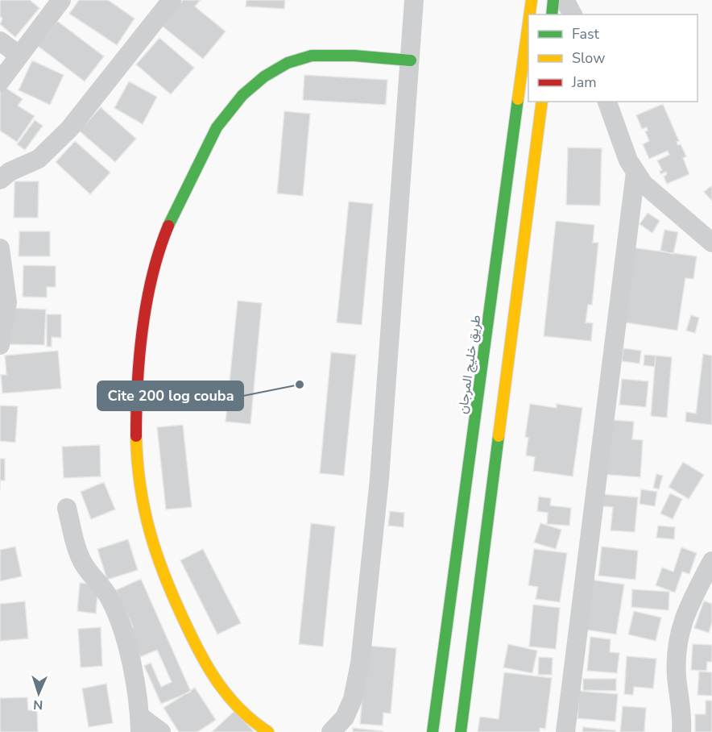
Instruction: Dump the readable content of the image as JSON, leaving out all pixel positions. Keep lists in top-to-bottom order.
{
  "streets": {
    "main road": ["طريق خليج المرجان"]
  },
  "places": ["Cite 200 log couba"],
  "legend": ["Fast", "Slow", "Jam"],
  "north": "bottom"
}
